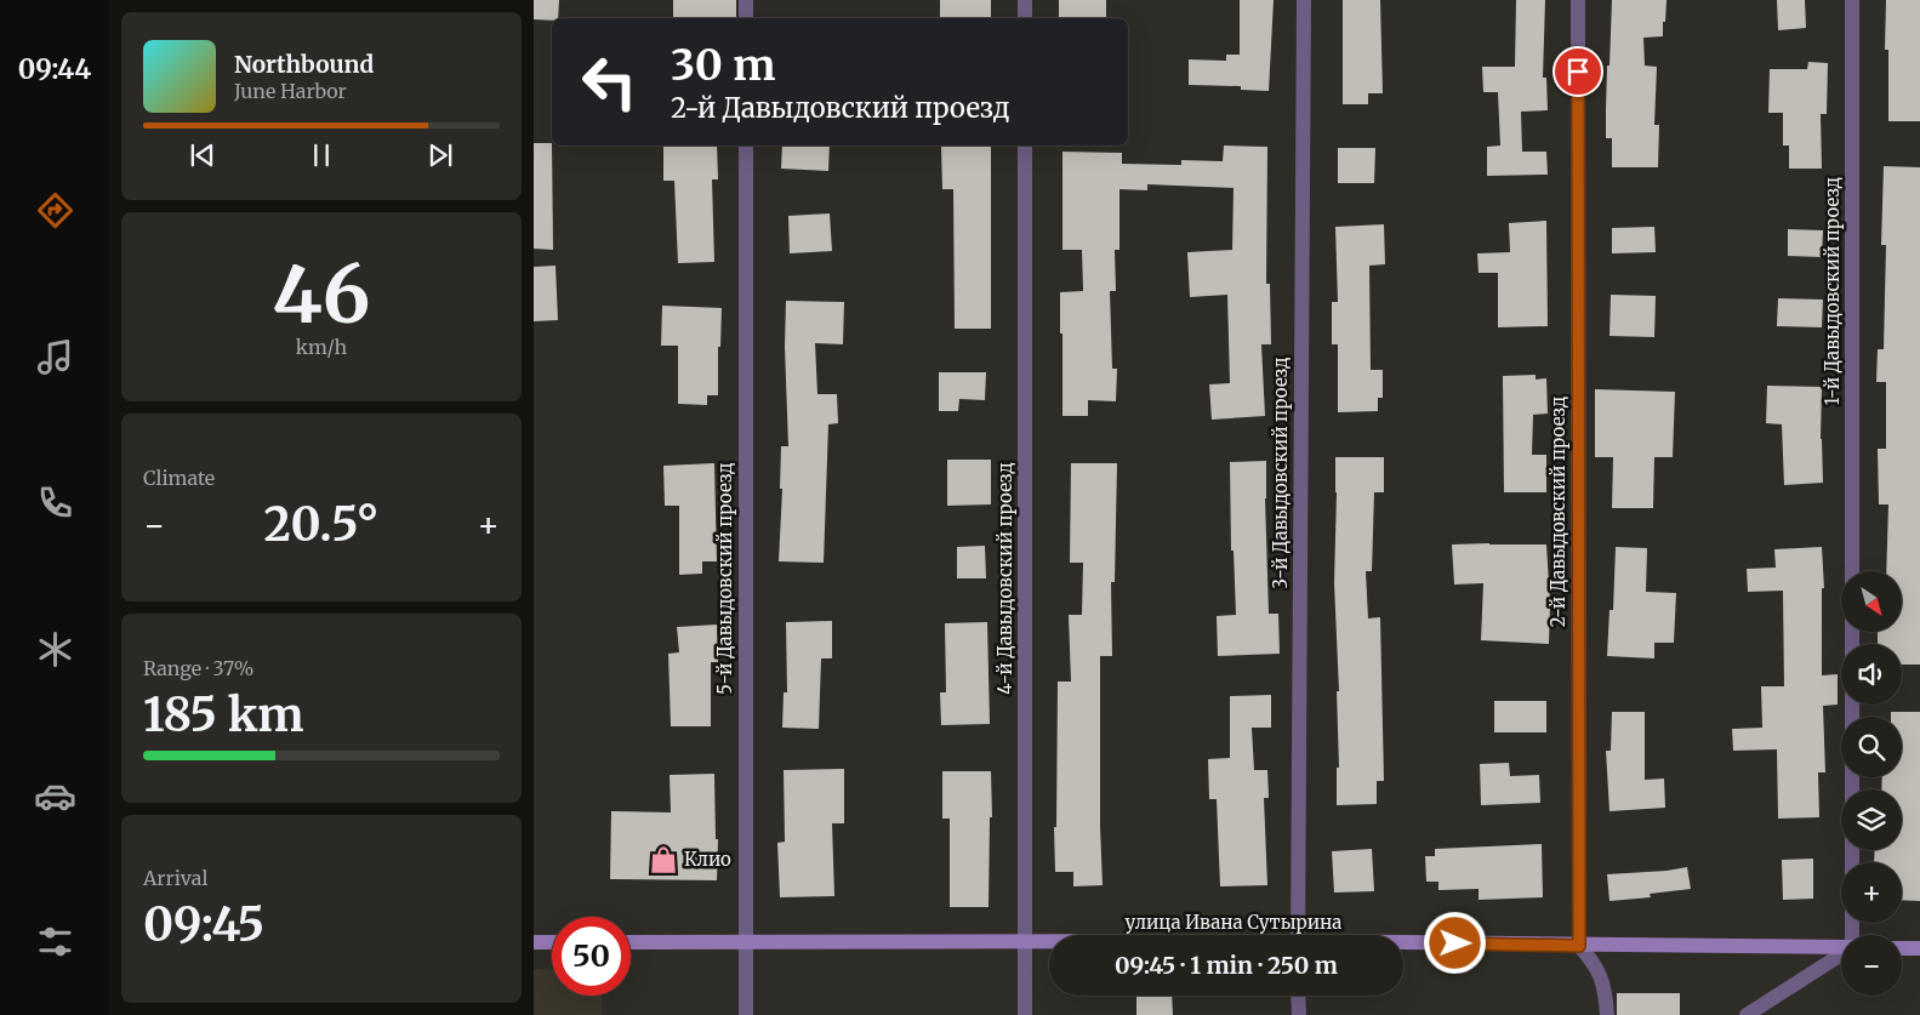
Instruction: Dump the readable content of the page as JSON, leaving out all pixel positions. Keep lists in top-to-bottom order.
{
  "streets": {
    "main road": ["улица Ивана Сутырина"],
    "street": [
      "1-й Давыдовский проезд",
      "3-й Давыдовский проезд",
      "2-й Давыдовский проезд",
      "5-й Давыдовский проезд",
      "4-й Давыдовский проезд"
    ]
  },
  "crossings": [
    ["2-й Давыдовский проезд", "улица Ивана Сутырина"],
    ["5-й Давыдовский проезд", "улица Ивана Сутырина"],
    ["4-й Давыдовский проезд", "улица Ивана Сутырина"]
  ],
  "places": {
    "shop": ["Клио"]
  },
  "north": "bottom right",
  "page": {
    "tabs": "09:44",
    "turn": ["30 m", "2-й Давыдовский проезд"],
    "song": ["Northbound", "June Harbor"],
    "tile": [
      ["46", "km/h"],
      "Climate",
      ["Range · 37%", "185 km"],
      ["Arrival", "09:45"]
    ],
    "heat": ["−", "20.5°", "+"],
    "map_buttons": ["+", "−"],
    "limit": "50",
    "trip": "09:45 · 1 min · 250 m"
  }
}
